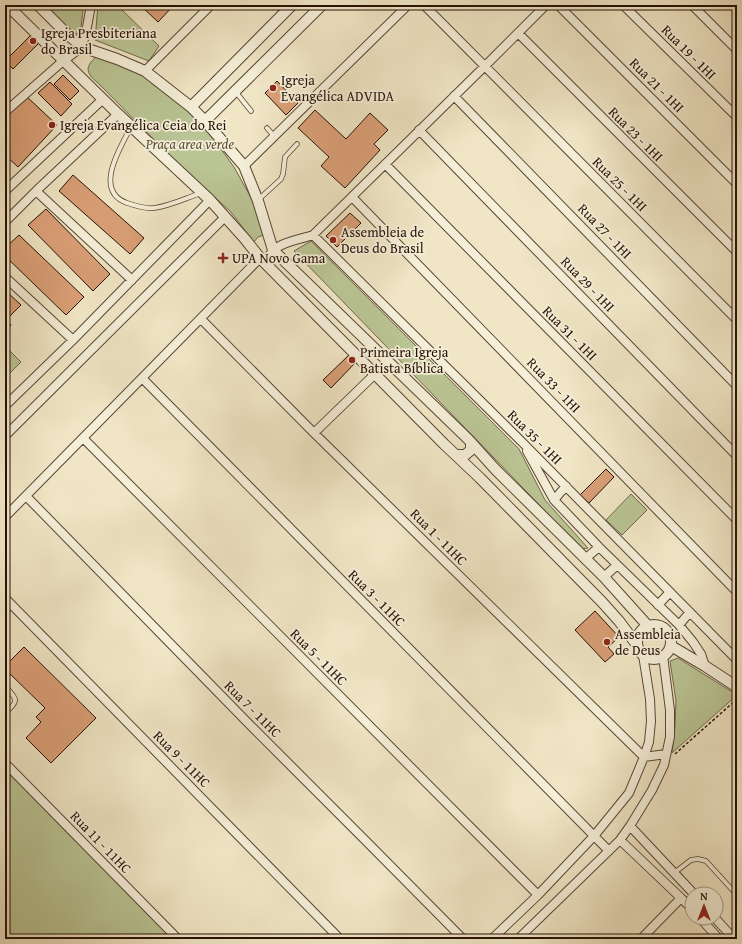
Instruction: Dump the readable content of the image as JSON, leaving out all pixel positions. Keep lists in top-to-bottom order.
{
  "streets": {
    "street": [
      "Rua 19 - 1HI",
      "Rua 21 - 1HI",
      "Rua 23 - 1HI",
      "Rua 25 - 1HI",
      "Rua 27 - 1HI",
      "Rua 29 - 1HI",
      "Rua 31 - 1HI",
      "Rua 33 - 1HI",
      "Rua 35 - 1HI",
      "Rua 1 - 11HC",
      "Rua 3 - 11HC",
      "Rua 5 - 11HC",
      "Rua 7 - 11HC",
      "Rua 9 - 11HC",
      "Rua 11 - 11HC"
    ]
  },
  "parks": ["Praça area verde"],
  "places": {
    "other": [
      "Igreja Presbiteriana do Brasil",
      "Igreja Evangélica ADVIDA",
      "Igreja Evangélica Ceia do Rei",
      "Assembleia de Deus do Brasil",
      "Primeira Igreja Batista Bíblica",
      "Assembleia de Deus"
    ],
    "health": ["UPA Novo Gama"]
  },
  "north": "top"
}
